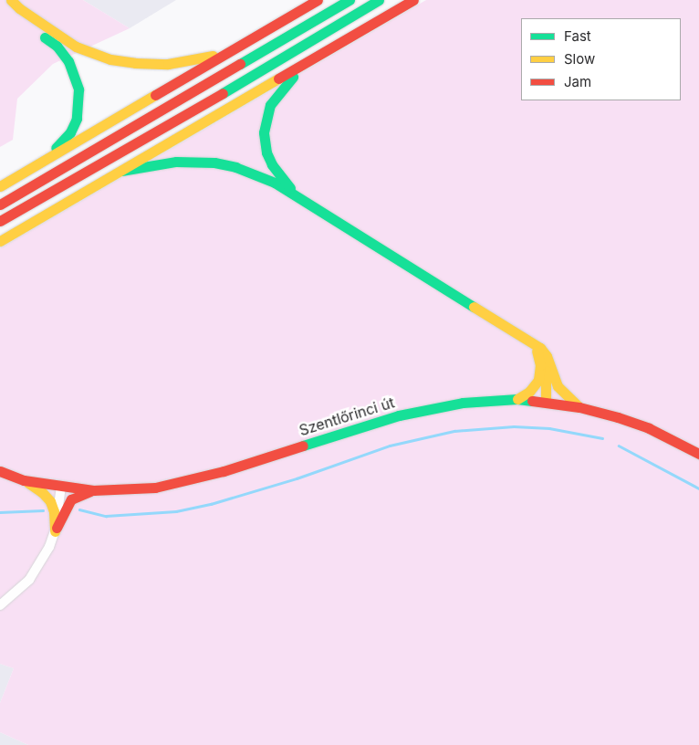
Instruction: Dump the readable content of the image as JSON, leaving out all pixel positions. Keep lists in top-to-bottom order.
{
  "streets": {
    "main road": ["Szentlőrinci út"]
  },
  "legend": ["Fast", "Slow", "Jam"]
}
